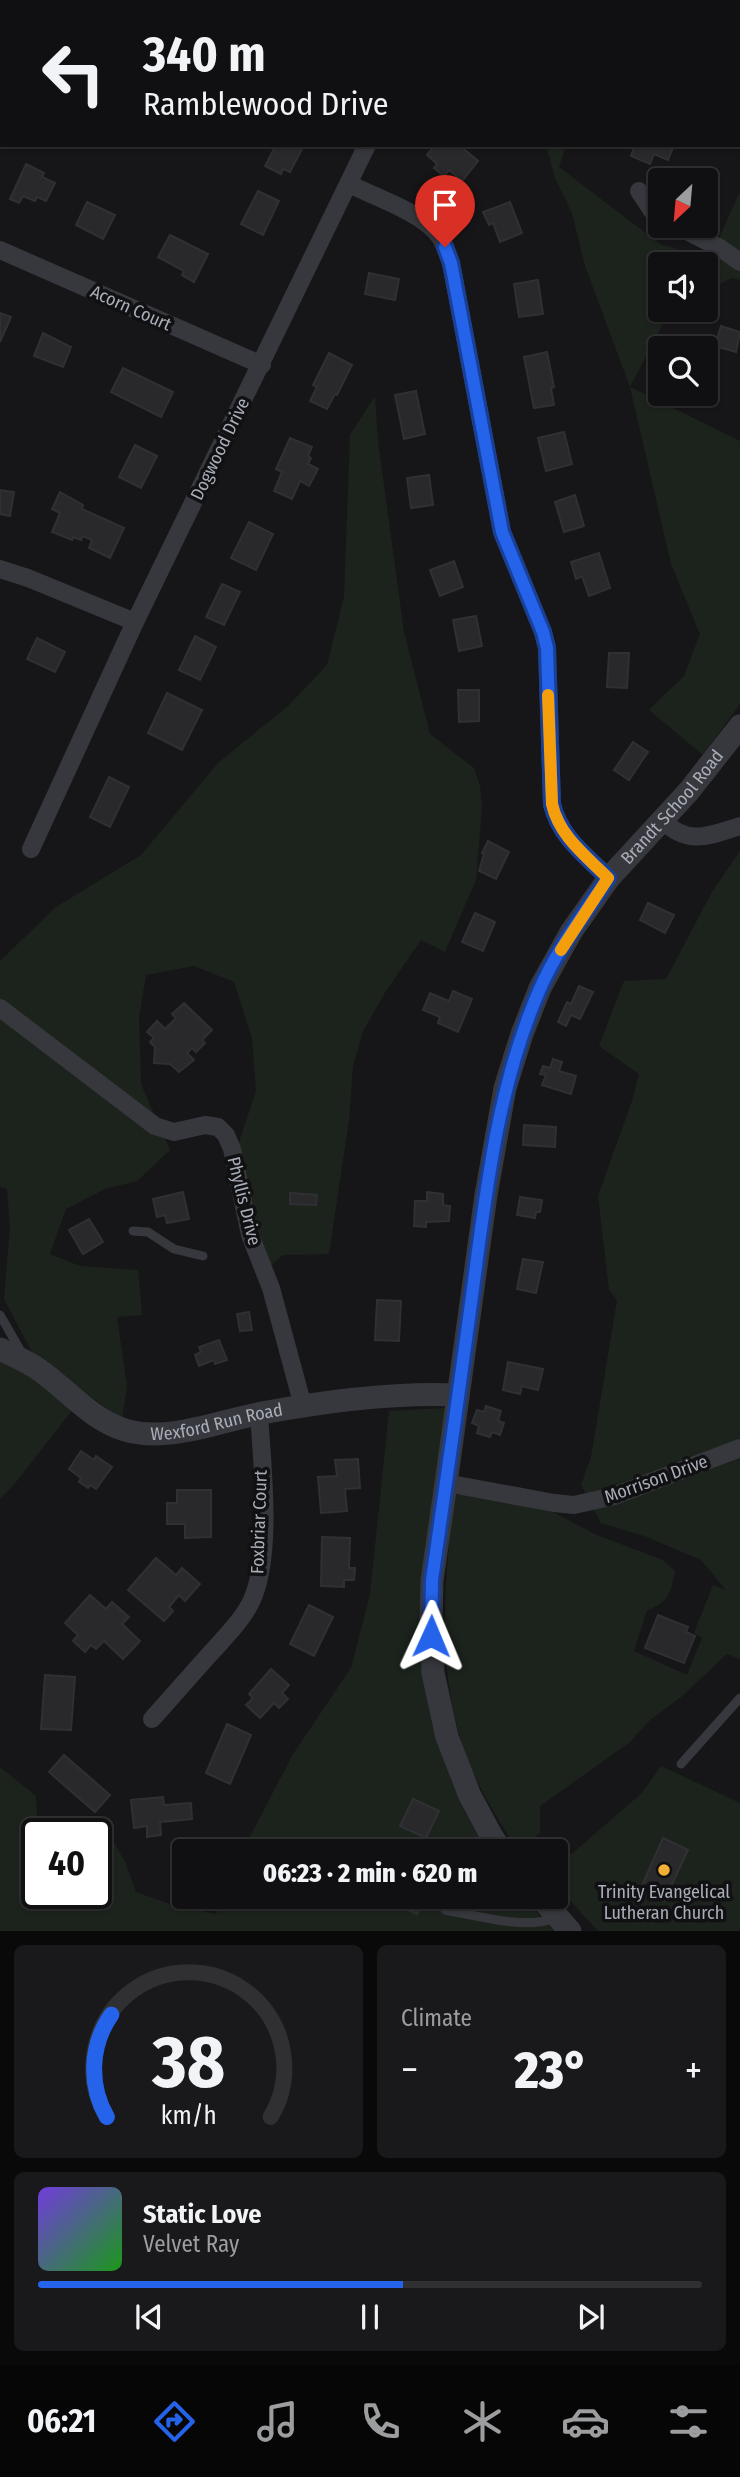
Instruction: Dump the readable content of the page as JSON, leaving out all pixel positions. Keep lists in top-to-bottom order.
{
  "streets": {
    "street": [
      "Acorn Court",
      "Dogwood Drive",
      "Brandt School Road",
      "Phyllis Drive",
      "Wexford Run Road",
      "Morrison Drive",
      "Foxbriar Court"
    ]
  },
  "crossings": [
    ["Acorn Court", "Dogwood Drive"],
    ["Brandt School Road", "Wexford Run Road"],
    ["Brandt School Road", "Morrison Drive"],
    ["Phyllis Drive", "Wexford Run Road"],
    ["Wexford Run Road", "Foxbriar Court"]
  ],
  "places": ["Trinity Evangelical Lutheran Church"],
  "north": "bottom left",
  "page": {
    "turn": ["340 m", "Ramblewood Drive"],
    "limit": "40",
    "trip": "06:23 · 2 min · 620 m",
    "tile": "Climate",
    "heat": ["−", "23°", "+"],
    "song": ["Static Love", "Velvet Ray"],
    "tabs": "06:21",
    "gauge": ["38", "km/h"]
  }
}
